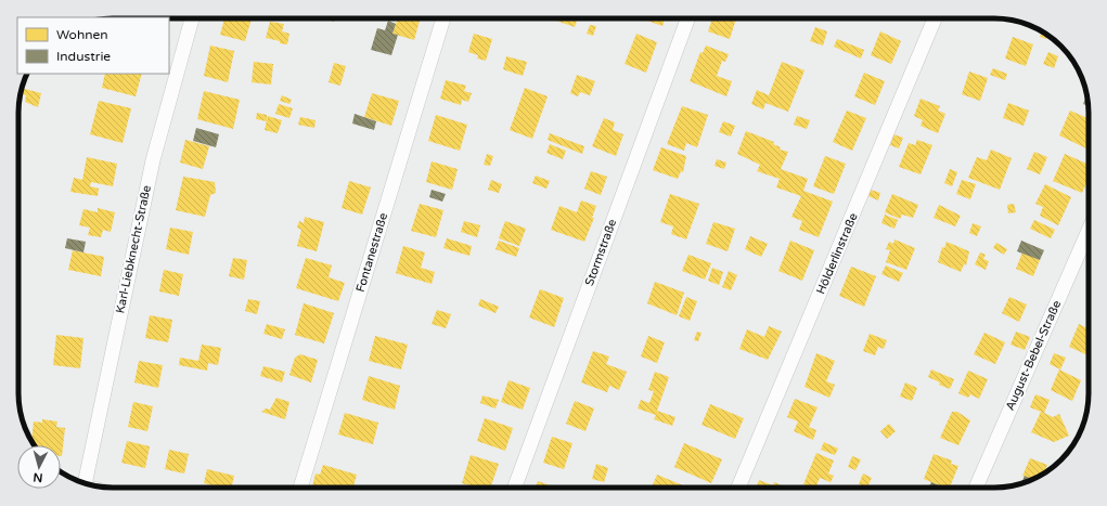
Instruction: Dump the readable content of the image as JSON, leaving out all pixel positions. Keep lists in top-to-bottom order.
{
  "streets": {
    "street": [
      "Karl-Liebknecht-Straße",
      "Fontanestraße",
      "Stormstraße",
      "Hölderlinstraße",
      "August-Bebel-Straße"
    ]
  },
  "legend": ["Wohnen", "Industrie"],
  "north": "bottom"
}
